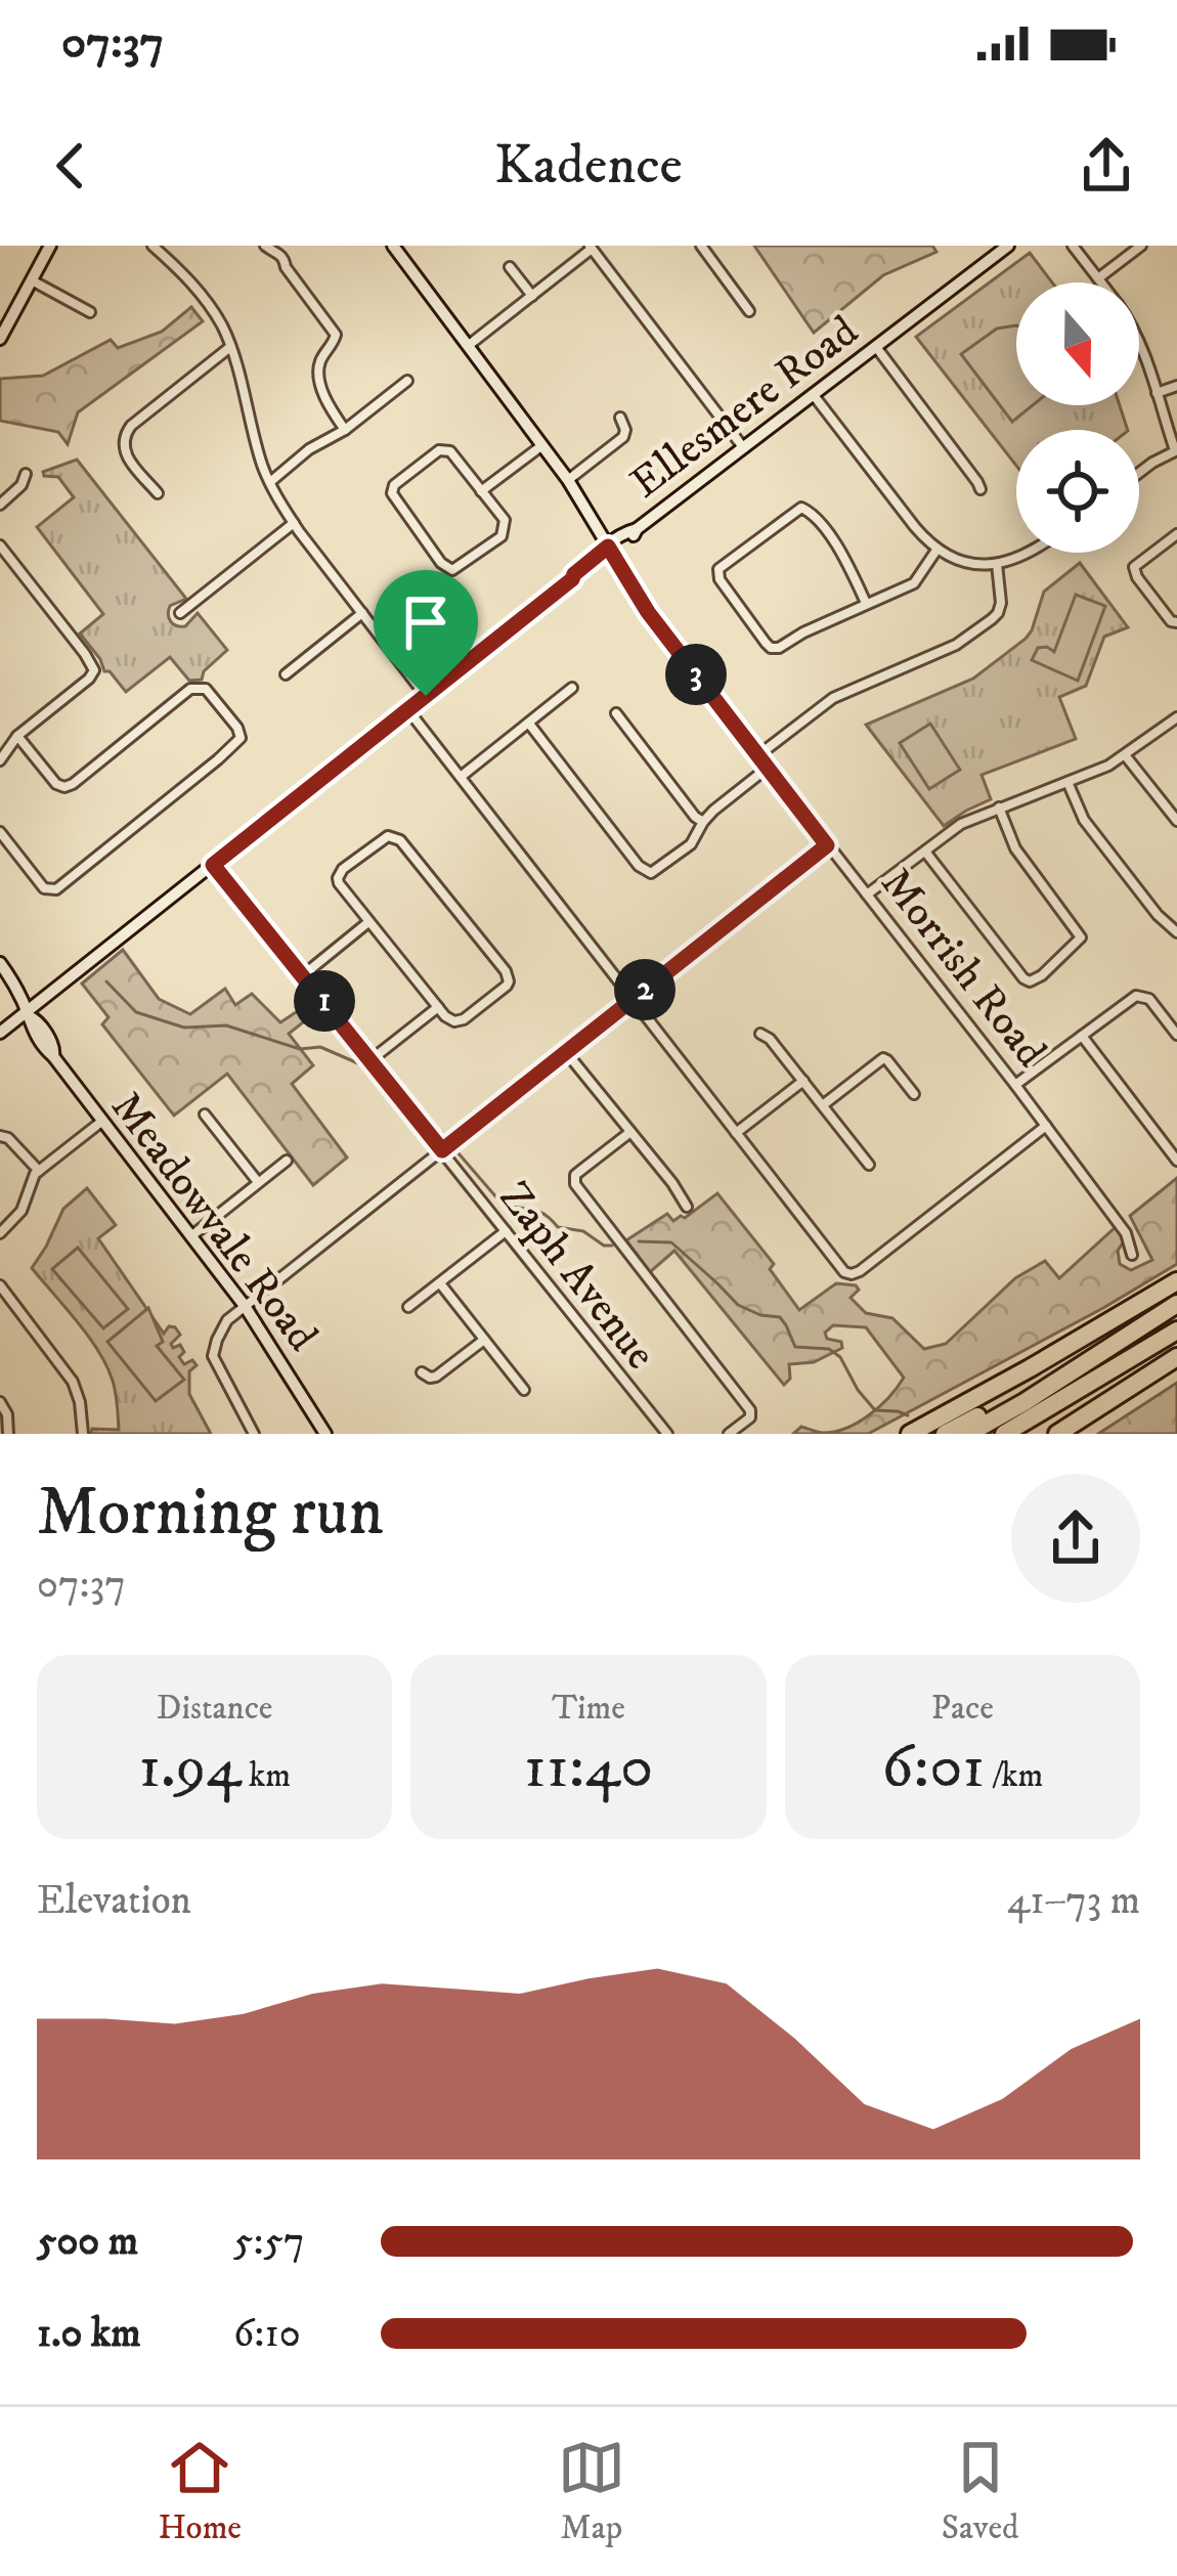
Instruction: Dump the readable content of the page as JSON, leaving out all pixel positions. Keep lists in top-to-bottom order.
{
  "streets": {
    "main road": ["Ellesmere Road", "Morrish Road", "Meadowvale Road"],
    "street": ["Zaph Avenue"]
  },
  "crossings": [
    ["Ellesmere Road", "Morrish Road"],
    ["Ellesmere Road", "Meadowvale Road"],
    ["Ellesmere Road", "Zaph Avenue"]
  ],
  "north": "bottom",
  "page": {
    "status": "07:37",
    "header": "Kadence",
    "pins": ["3", "2", "1"],
    "heading": ["Morning run", "07:37"],
    "stats": [
      ["Distance", "1.94 km"],
      ["Time", "11:40"],
      ["Pace", "6:01 /km"]
    ],
    "chart": ["Elevation", "41–73 m"],
    "list": [
      {
        "name": "500 m",
        "note": "5:57"
      },
      {
        "name": "1.0 km",
        "note": "6:10"
      }
    ],
    "tabs": ["Home", "Map", "Saved"]
  }
}
